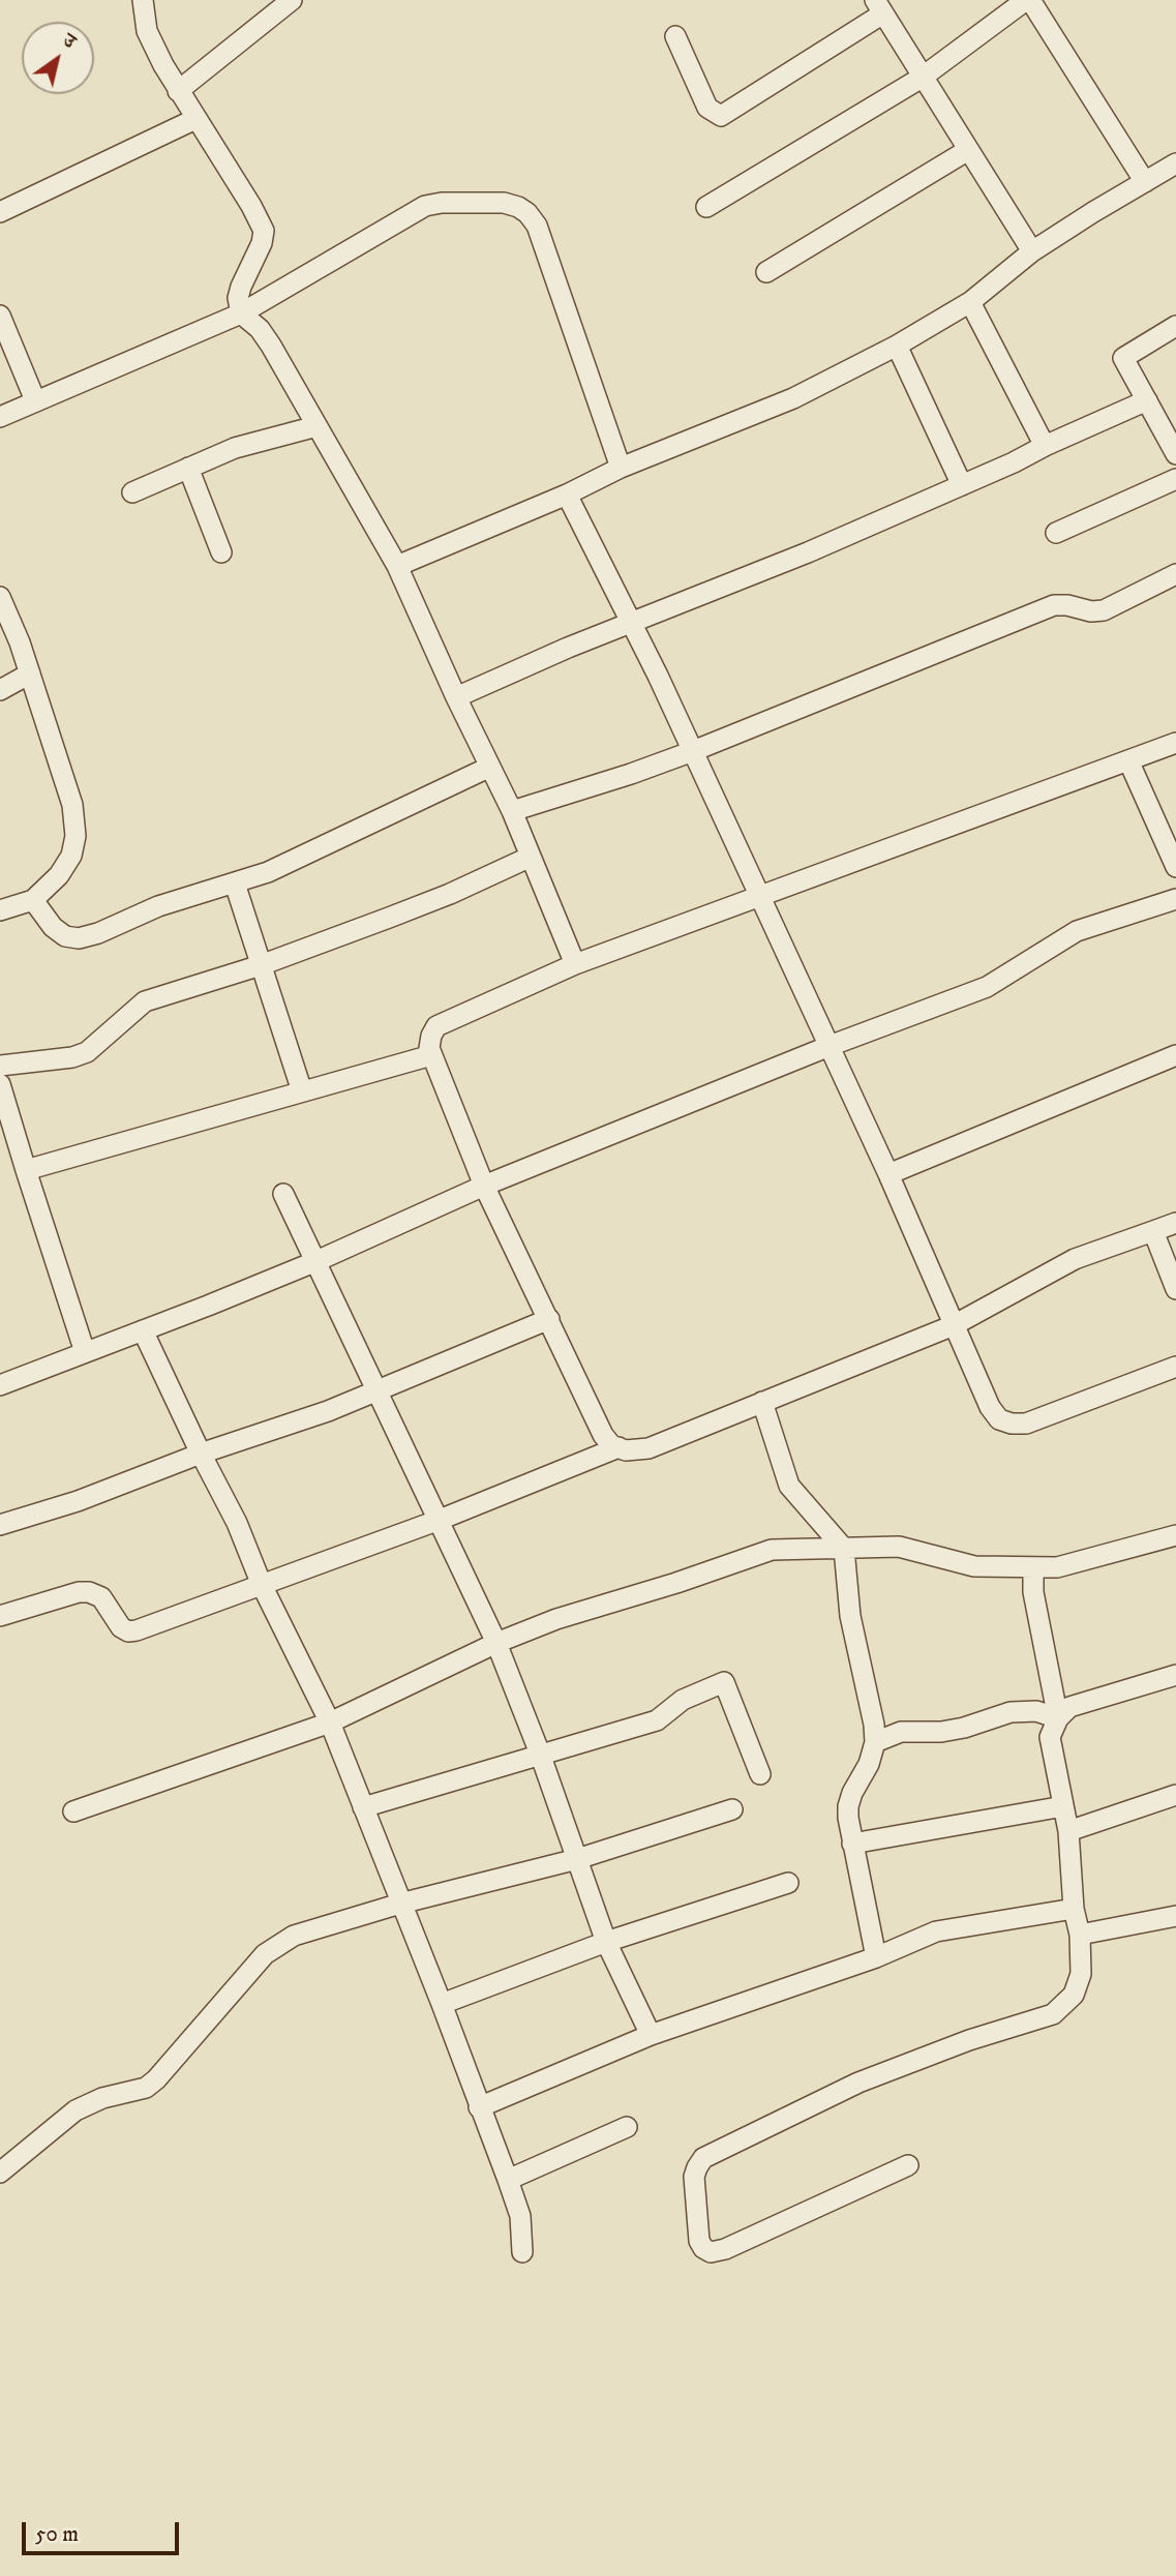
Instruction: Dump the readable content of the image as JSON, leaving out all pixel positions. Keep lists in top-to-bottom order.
{
  "scale_bar": "50 m",
  "north": "top right"
}
